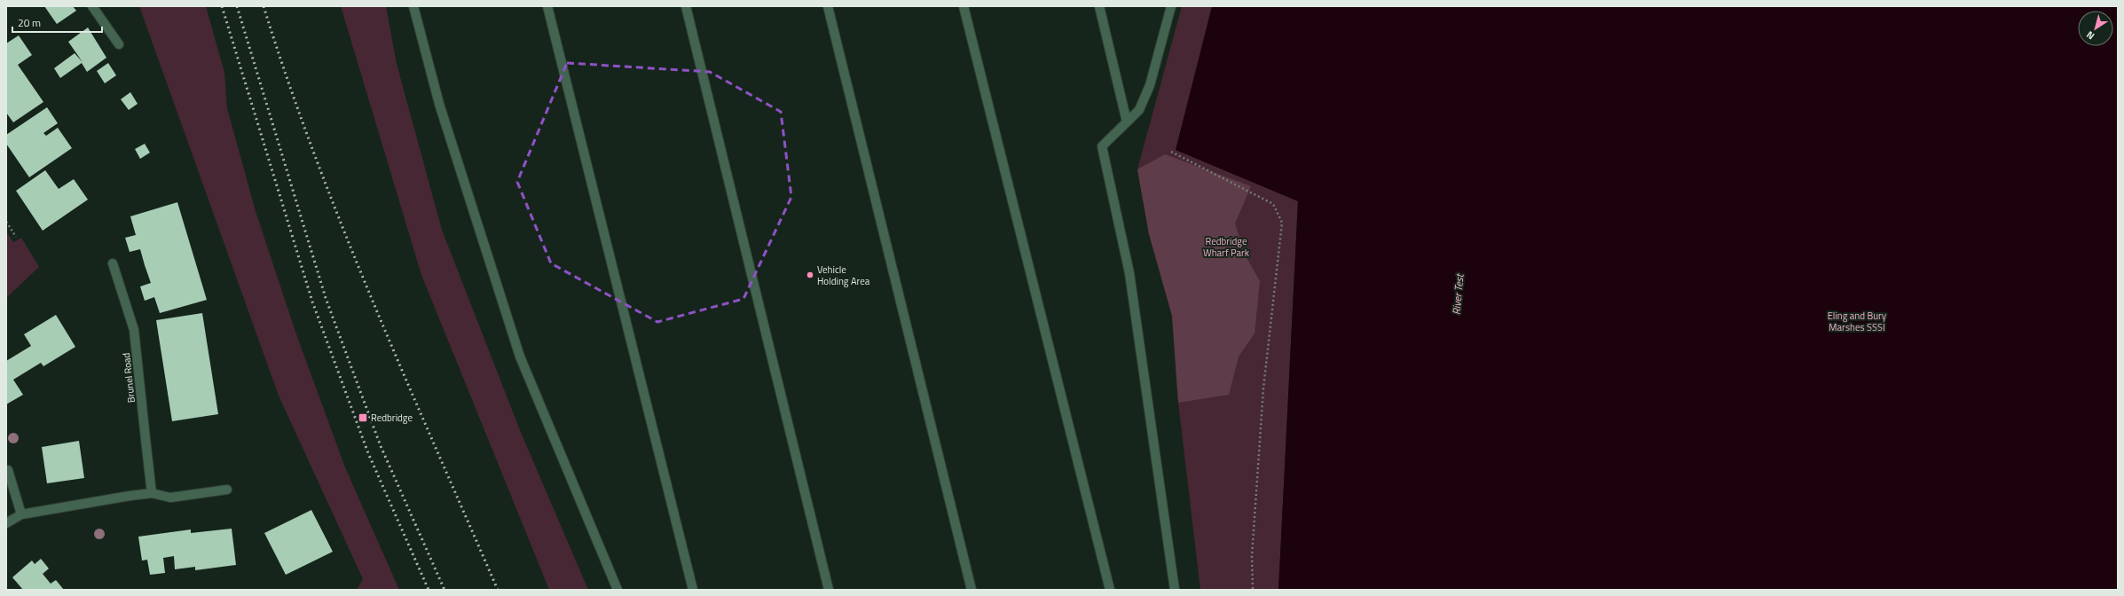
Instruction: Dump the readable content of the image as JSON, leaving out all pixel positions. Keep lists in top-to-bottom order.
{
  "streets": {
    "street": ["Brunel Road"]
  },
  "water": ["River Test"],
  "parks": ["Redbridge Wharf Park", "Eling and Bury Marshes SSSI"],
  "places": {
    "other": ["Vehicle Holding Area"],
    "transit": ["Redbridge"]
  },
  "scale_bar": "20 m",
  "north": "bottom left"
}
